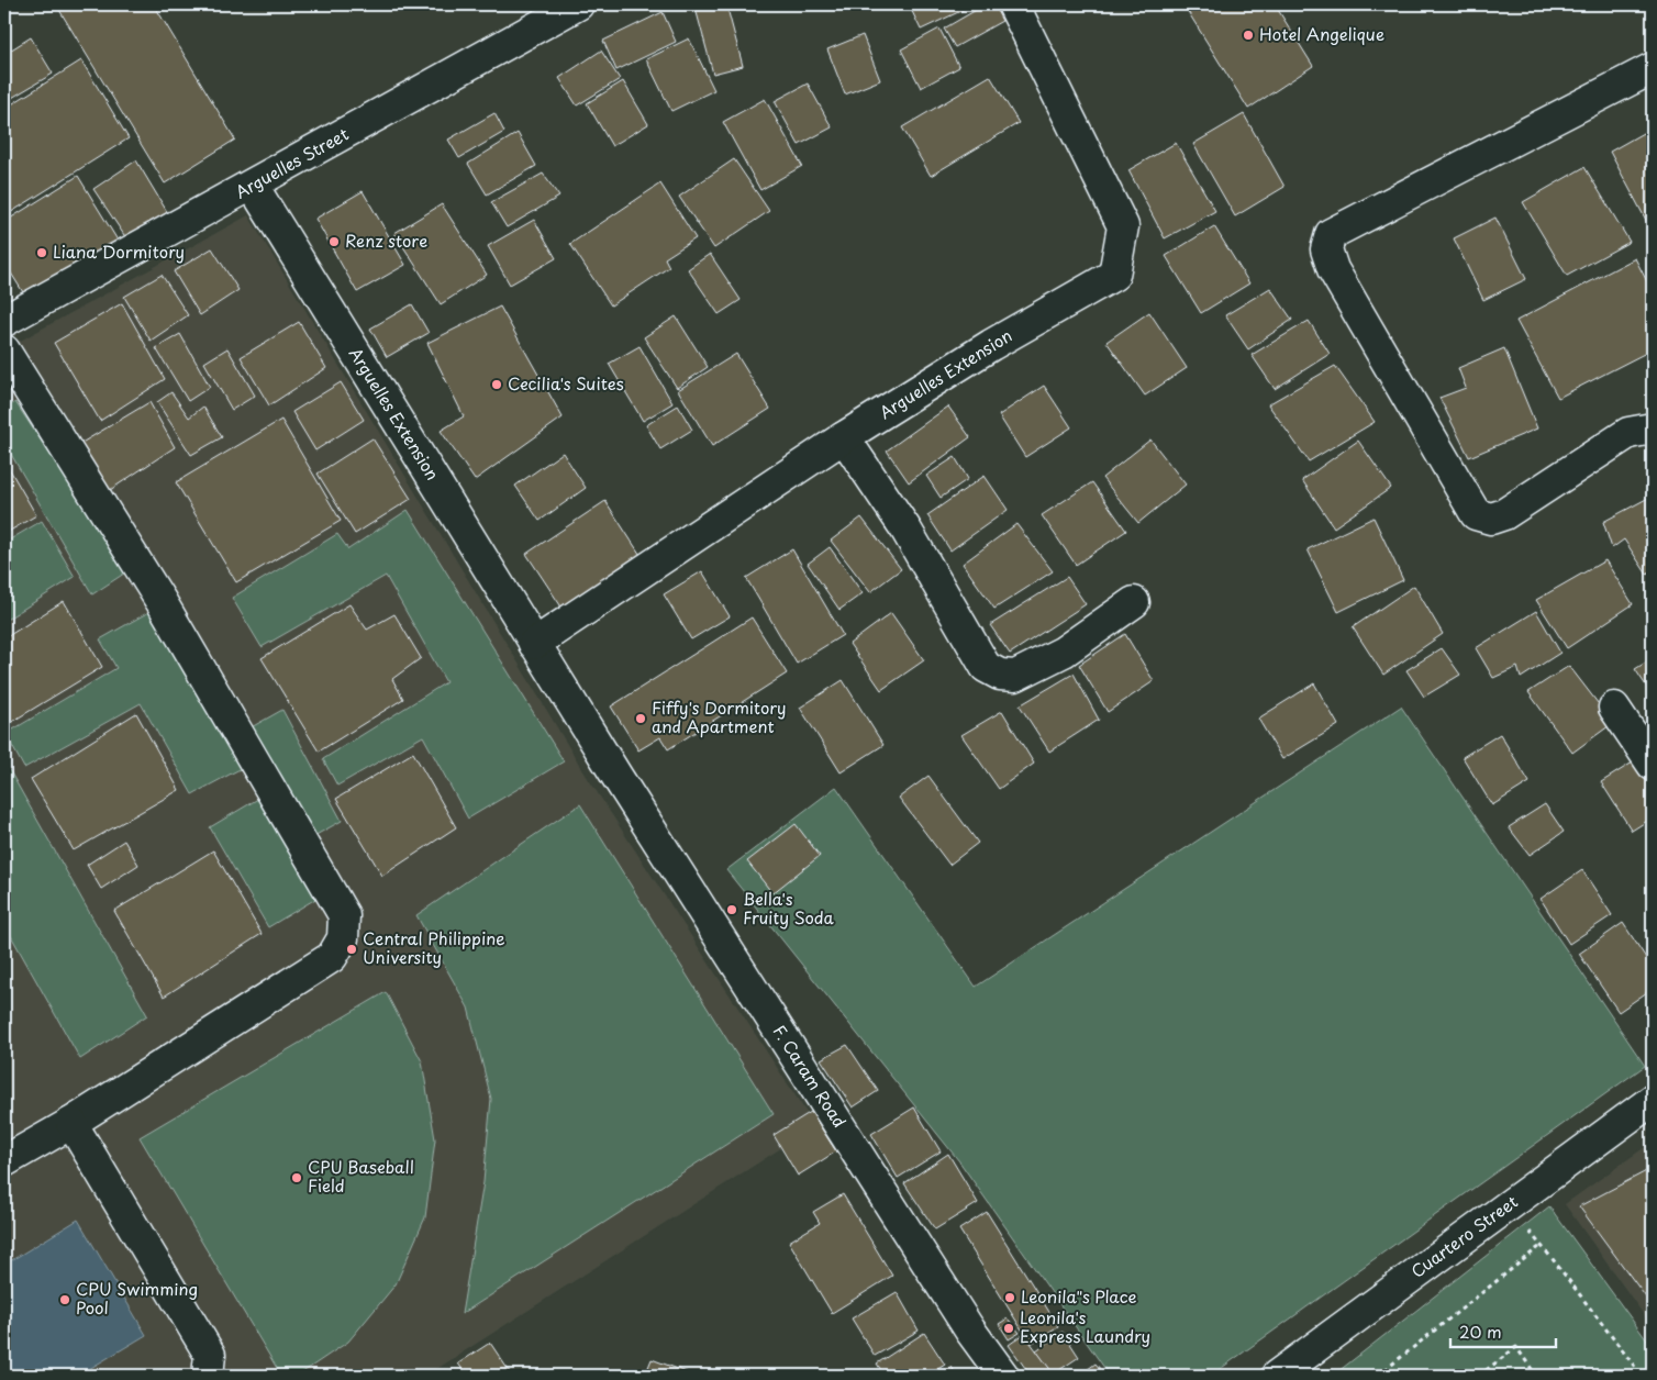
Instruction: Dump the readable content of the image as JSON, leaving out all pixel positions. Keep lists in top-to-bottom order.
{
  "streets": {
    "street": [
      "Arguelles Street",
      "Arguelles Extension",
      "F. Caram Road",
      "Cuartero Street"
    ]
  },
  "crossings": [
    ["Arguelles Street", "Arguelles Extension"],
    ["Arguelles Extension", "F. Caram Road"]
  ],
  "places": [
    "Hotel Angelique",
    "Renz store",
    "Liana Dormitory",
    "Cecilia's Suites",
    "Fiffy's Dormitory and Apartment",
    "Bella's Fruity Soda",
    "Central Philippine University",
    "CPU Baseball Field",
    "Leonila\"s Place",
    "CPU Swimming Pool",
    "Leonila's Express Laundry"
  ],
  "scale_bar": "20 m"
}
